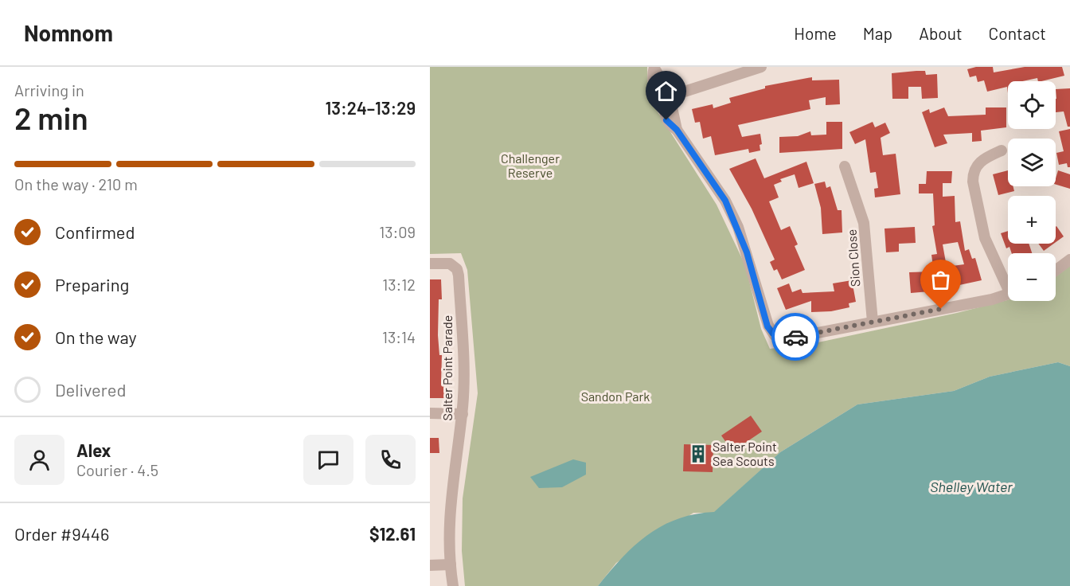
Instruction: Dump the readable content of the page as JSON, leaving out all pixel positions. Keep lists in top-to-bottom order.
{
  "streets": {
    "street": ["Sion Close", "Salter Point Parade"]
  },
  "water": ["Shelley Water"],
  "parks": ["Challenger Reserve", "Sandon Park"],
  "places": {
    "building": ["Salter Point Sea Scouts"]
  },
  "page": {
    "header": "Nomnom",
    "nav": [
      "Home",
      "Map",
      "About",
      "Contact"
    ],
    "heading": ["2 min", "Arriving in", "13:24–13:29"],
    "panel": [
      "Alex",
      "Courier · 4.5",
      "Order #9446",
      "$12.61"
    ],
    "map_buttons": ["+", "−"],
    "bar": "On the way · 210 m",
    "list": [
      ["Confirmed", "13:09"],
      ["Preparing", "13:12"],
      ["On the way", "13:14"],
      "Delivered"
    ]
  }
}
